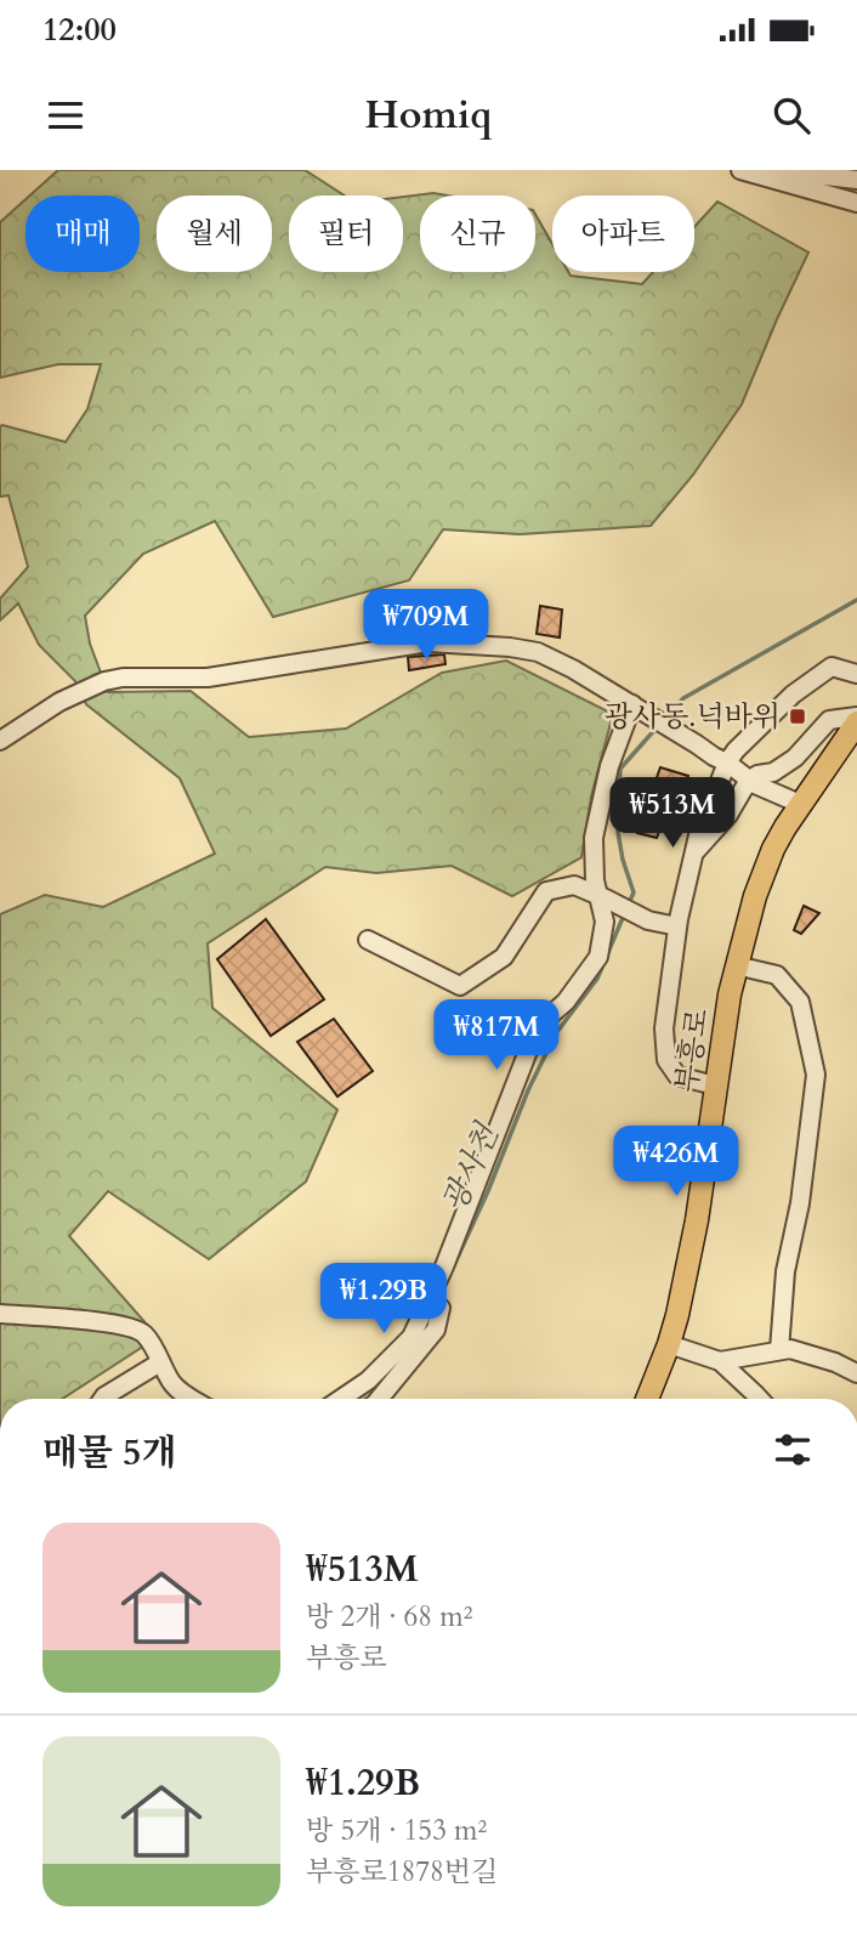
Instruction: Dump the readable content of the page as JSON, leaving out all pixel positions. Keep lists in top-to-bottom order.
{
  "streets": {
    "main road": ["부흥로"]
  },
  "water": ["광사천"],
  "places": {
    "transit": ["광사동.넉바위"]
  },
  "page": {
    "status": "12:00",
    "header": "Homiq",
    "chip": [
      "매매",
      "월세",
      "필터",
      "신규",
      "아파트"
    ],
    "price": [
      "₩709M",
      "₩513M",
      "₩817M",
      "₩426M",
      "₩1.29B"
    ],
    "heading": "매물 5개",
    "list": [
      {
        "name": "₩513M",
        "note": "방 2개 · 68 m² · 부흥로"
      },
      {
        "name": "₩1.29B",
        "note": "방 5개 · 153 m² · 부흥로1878번길"
      }
    ]
  }
}
